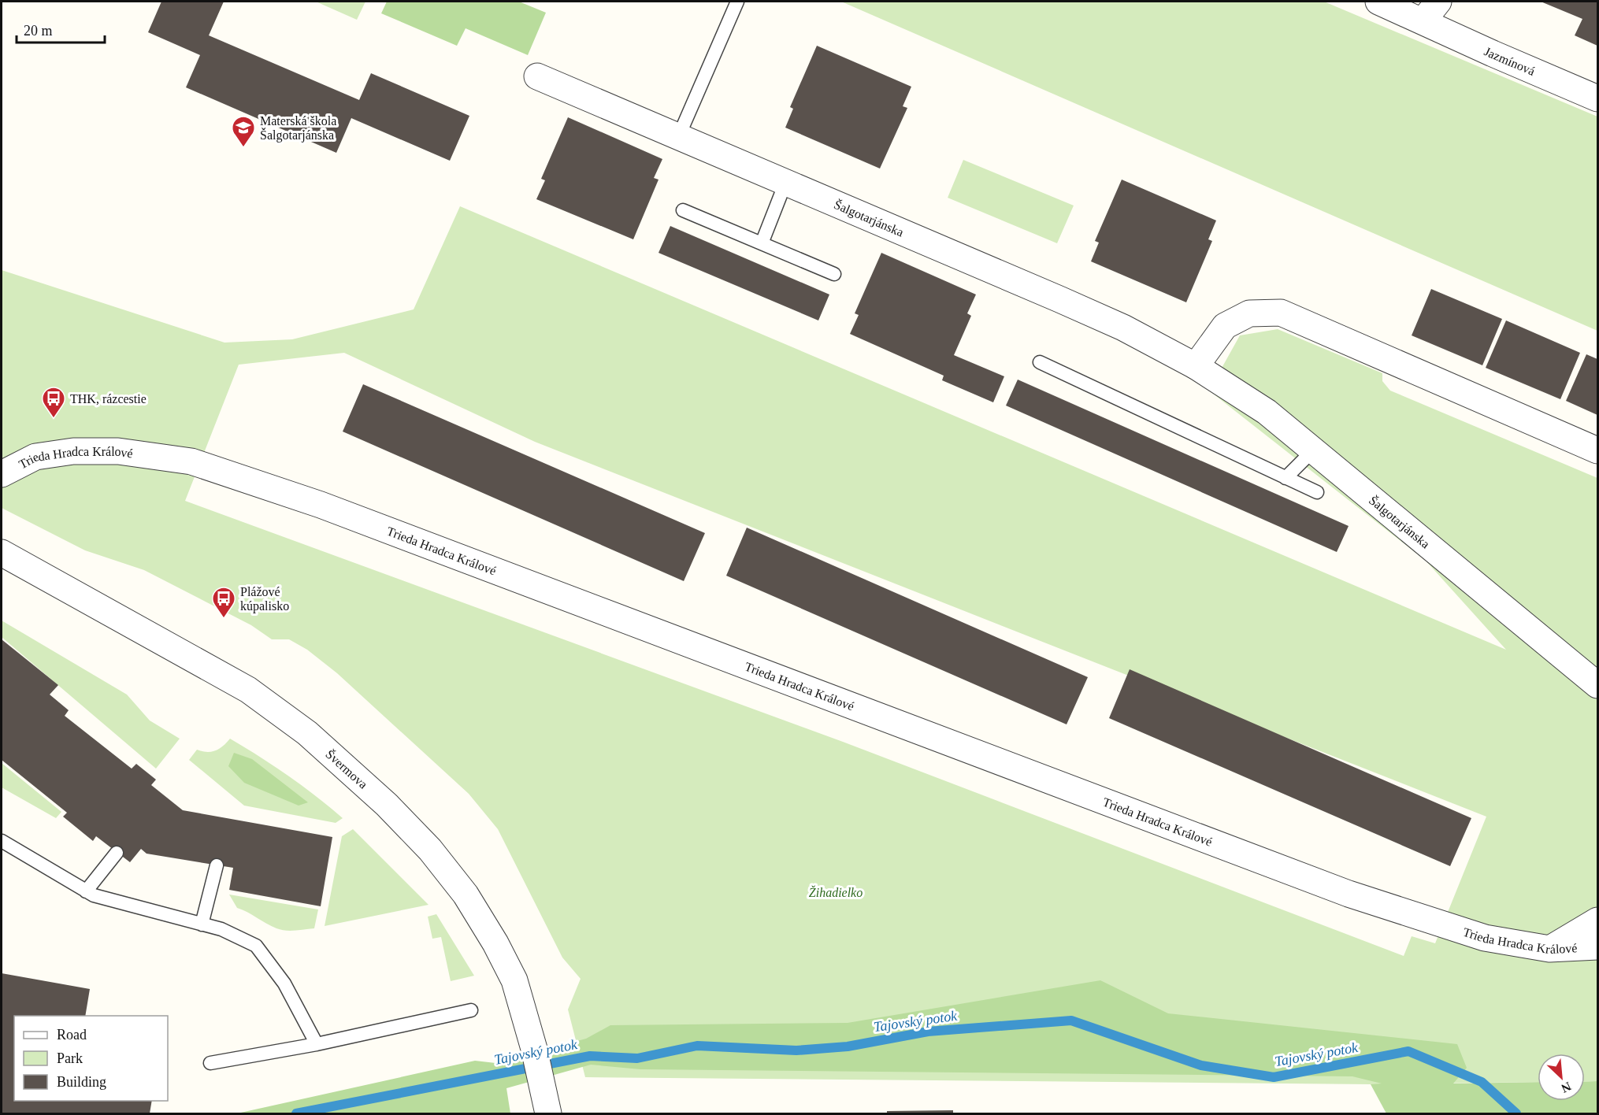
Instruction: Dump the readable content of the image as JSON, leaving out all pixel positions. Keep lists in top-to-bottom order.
{
  "streets": {
    "street": [
      "Jazmínová",
      "Šalgotarjánska",
      "Trieda Hradca Králové",
      "Švermova"
    ]
  },
  "water": ["Tajovský potok"],
  "parks": ["Žihadielko"],
  "places": {
    "school or university": ["Materská škola Šalgotarjánska"],
    "bus stop": ["THK, rázcestie", "Plážové kúpalisko"]
  },
  "legend": ["Road", "Park", "Building"],
  "scale_bar": "20 m",
  "north": "bottom right"
}
